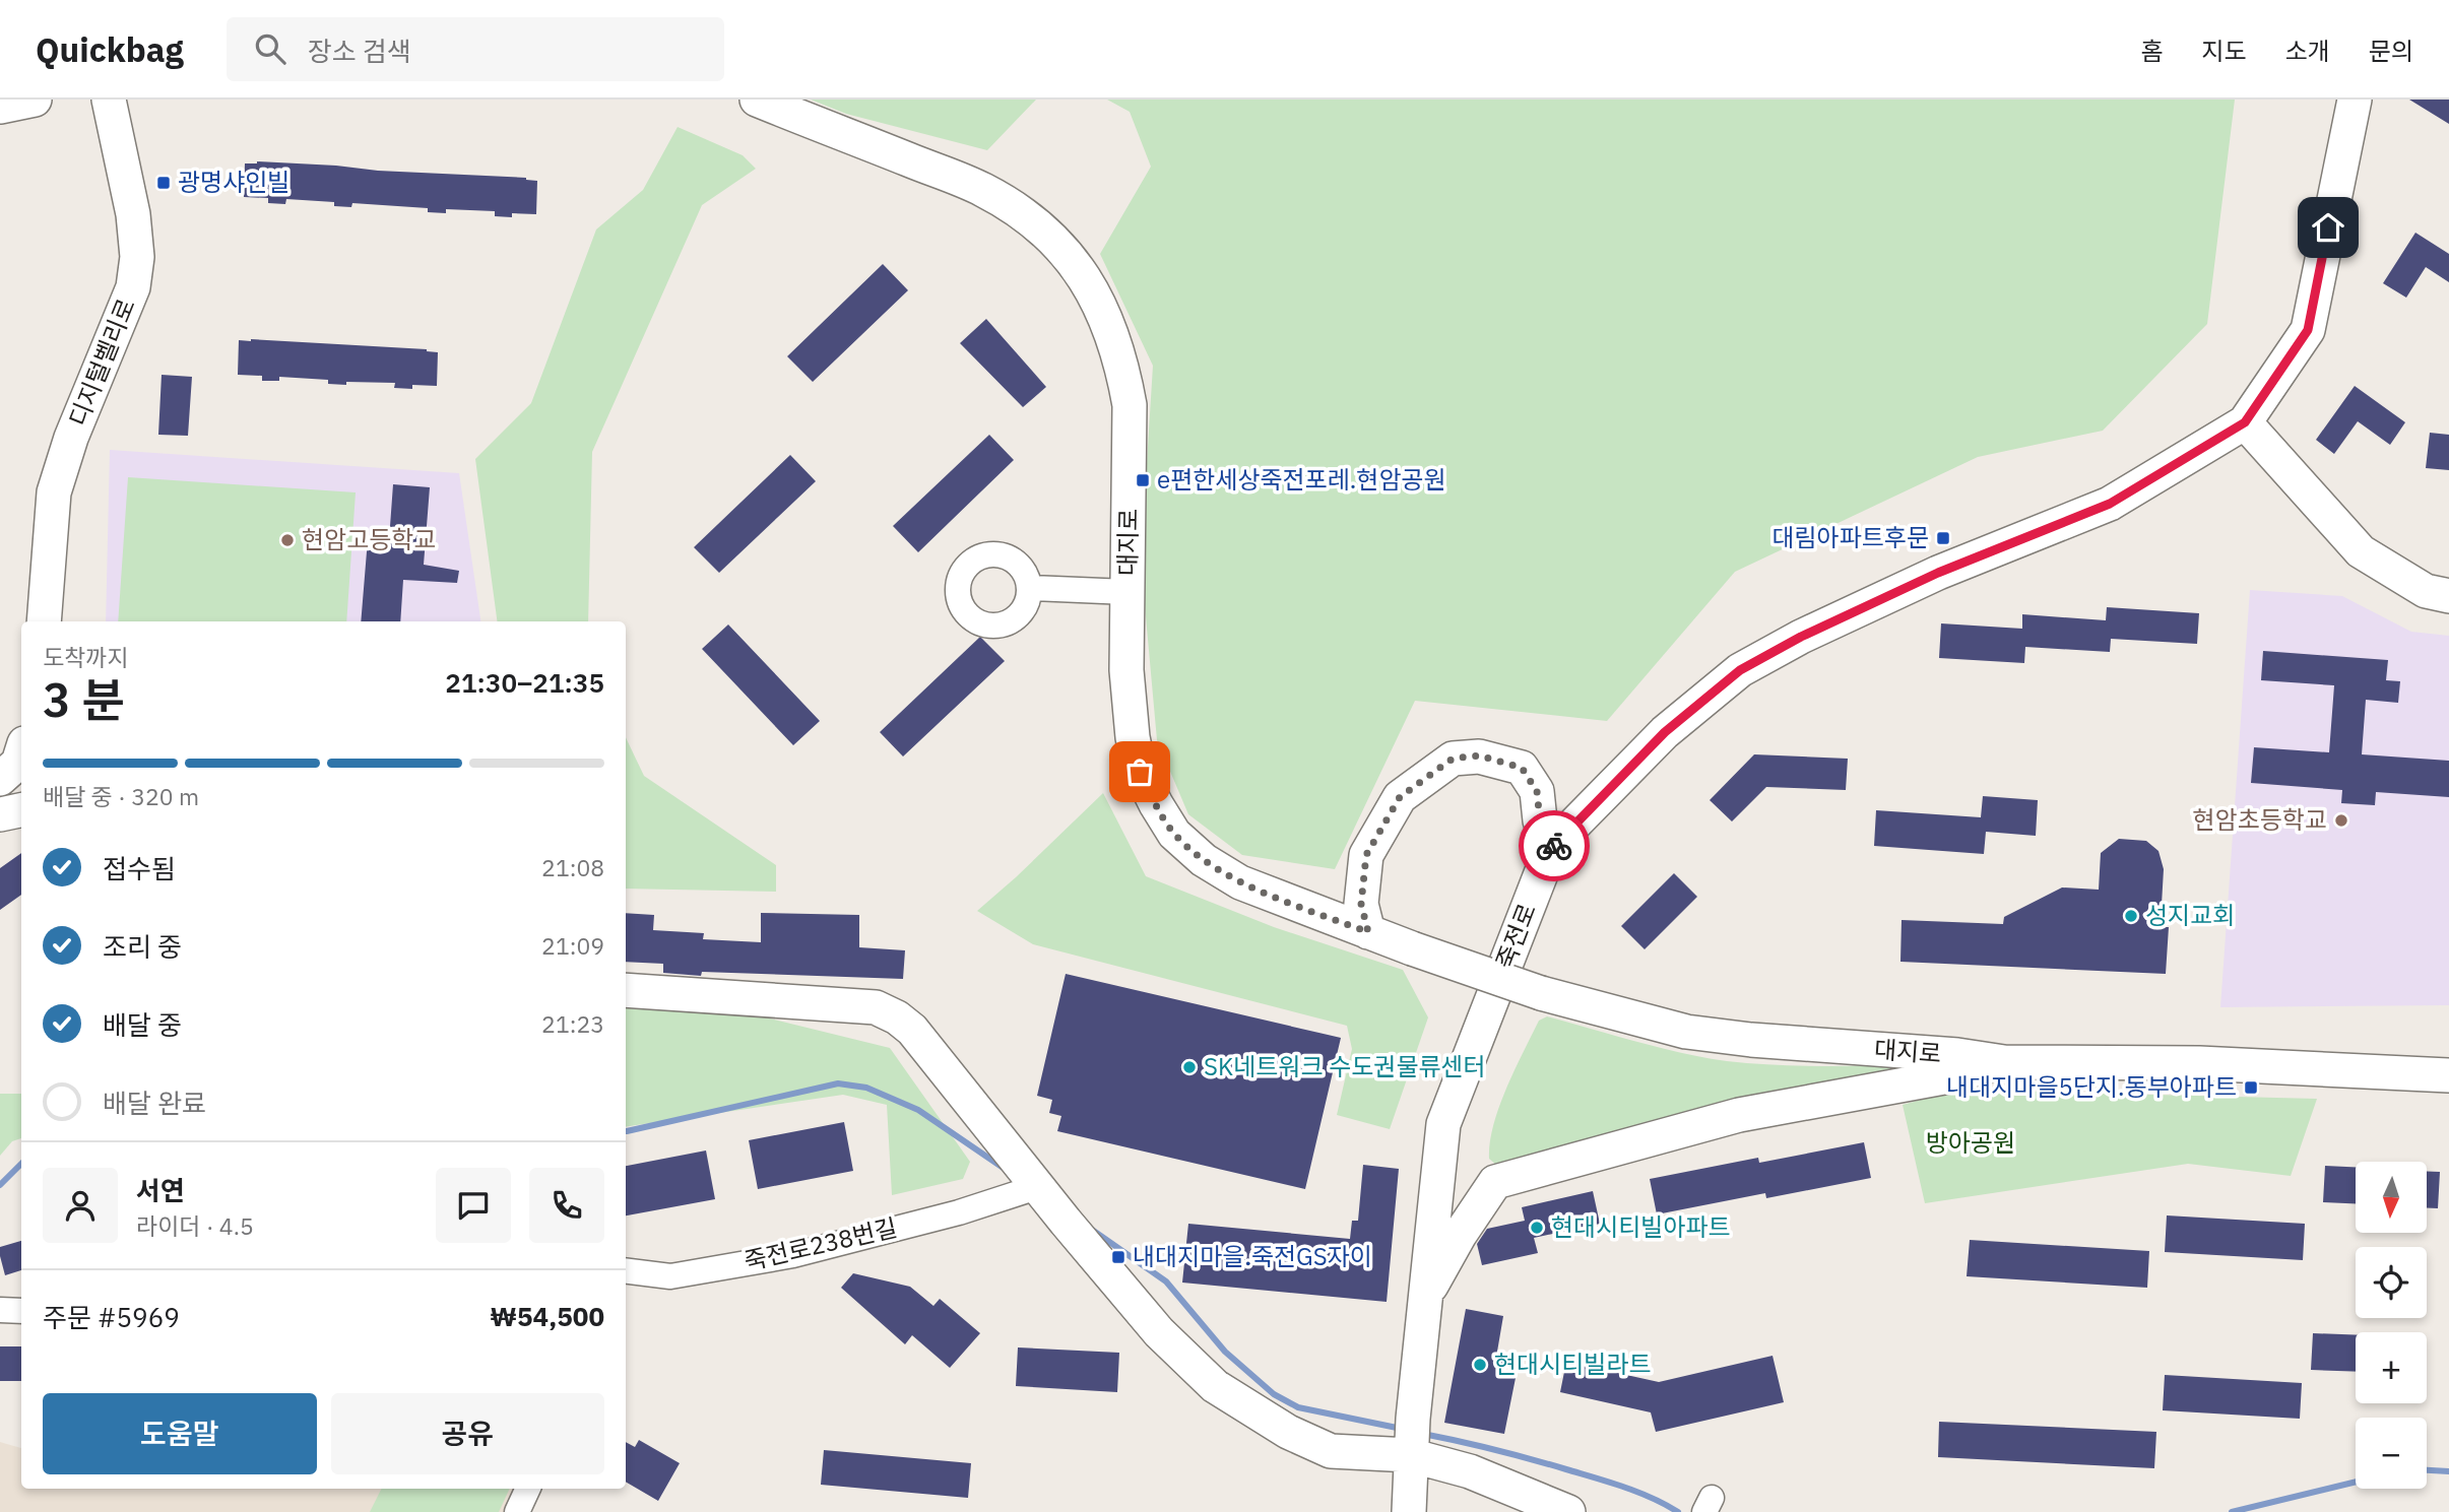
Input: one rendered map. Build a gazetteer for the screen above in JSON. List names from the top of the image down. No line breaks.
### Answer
{"streets":{"street":["디지털벨리로","대지로","죽전로","죽전로238번길"]},"parks":["방아공원"],"places":{"transit":["광명샤인빌","e편한세상죽전포레.현암공원","대림아파트후문","내대지마을5단지.동부아파트","내대지마을.죽전GS자이"],"other":["현암고등학교","현암초등학교","성지교회","SK네트워크 수도권물류센터","현대시티빌아파트","현대시티빌라트"]},"north":"bottom","page":{"header":"Quickbag","search":"장소 검색","nav":["홈","지도","소개","문의"],"heading":["3 분","도착까지","21:30–21:35"],"panel":["서연","라이더 · 4.5","주문 #5969","₩54,500"],"bar":"배달 중 · 320 m","list":[["접수됨","21:08"],["조리 중","21:09"],["배달 중","21:23"],"배달 완료"],"map_buttons":["+","−"],"buttons":["도움말","공유"]}}
